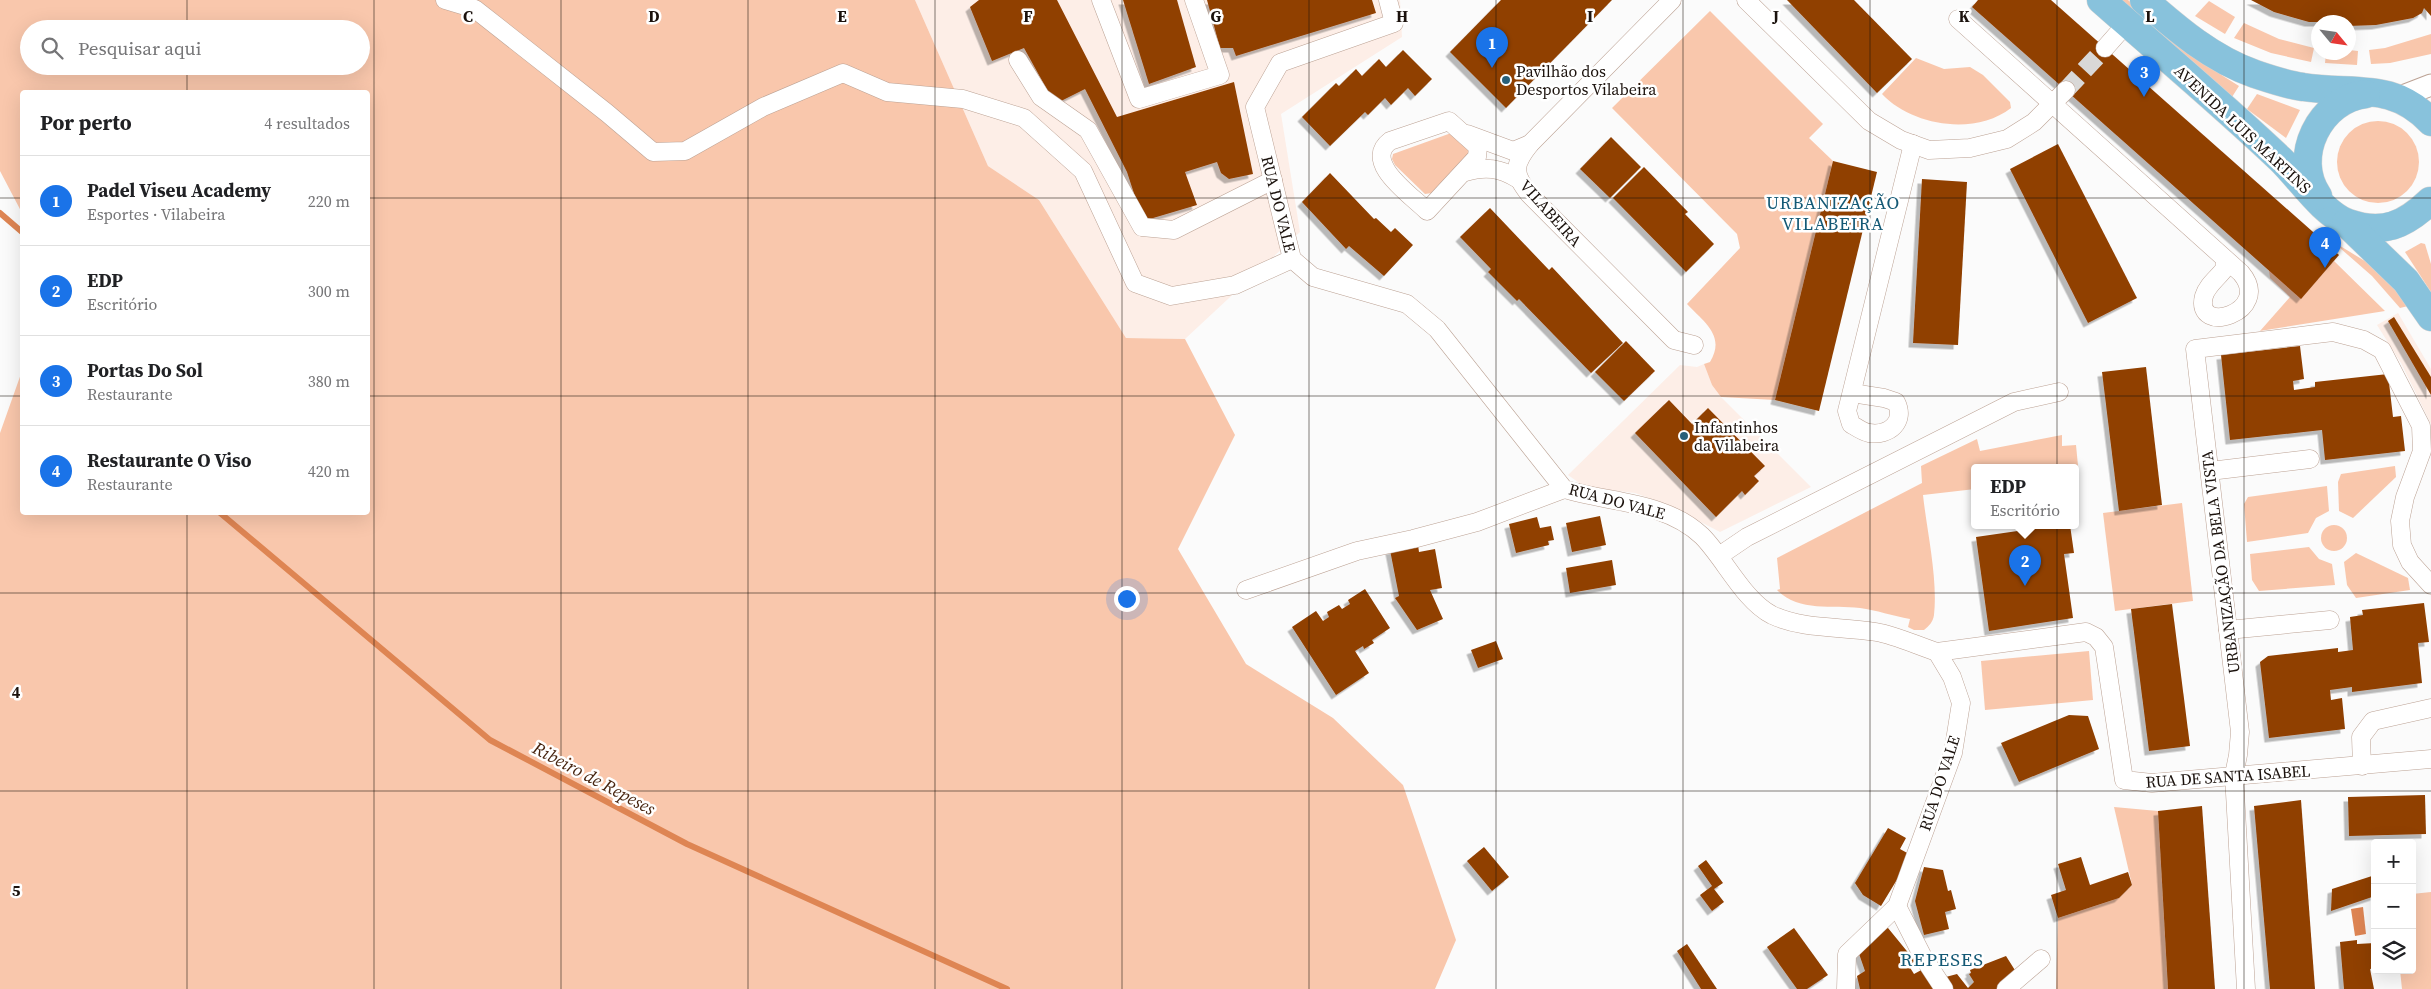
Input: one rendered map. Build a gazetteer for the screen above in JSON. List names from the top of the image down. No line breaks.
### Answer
{"streets":{"main road":["AVENIDA LUIS MARTINS"],"street":["RUA DO VALE","VILABEIRA","URBANIZAÇÃO DA BELA VISTA","RUA DE SANTA ISABEL"]},"crossings":[["RUA DO VALE","RUA DE SANTA ISABEL"],["URBANIZAÇÃO DA BELA VISTA","RUA DE SANTA ISABEL"]],"districts":["URBANIZAÇÃO VILABEIRA","REPESES"],"water":["Ribeiro de Repeses"],"places":["Pavilhão dos Desportos Vilabeira","Infantinhos da Vilabeira"],"north":"bottom right","page":{"search":"Pesquisar aqui","pins":["1","3","4","2"],"heading":["Por perto","4 resultados"],"list":[{"mark":"1","name":"Padel Viseu Academy","note":"Esportes · Vilabeira","value":"220 m"},{"mark":"2","name":"EDP","note":"Escritório","value":"300 m"},{"mark":"3","name":"Portas Do Sol","note":"Restaurante","value":"380 m"},{"mark":"4","name":"Restaurante O Viso","note":"Restaurante","value":"420 m"}],"popup":["EDP","Escritório"],"map_buttons":["+","−"]},"grid":{"columns":["C","D","E","F","G","H","I","J","K","L"],"rows":["4","5"]}}
